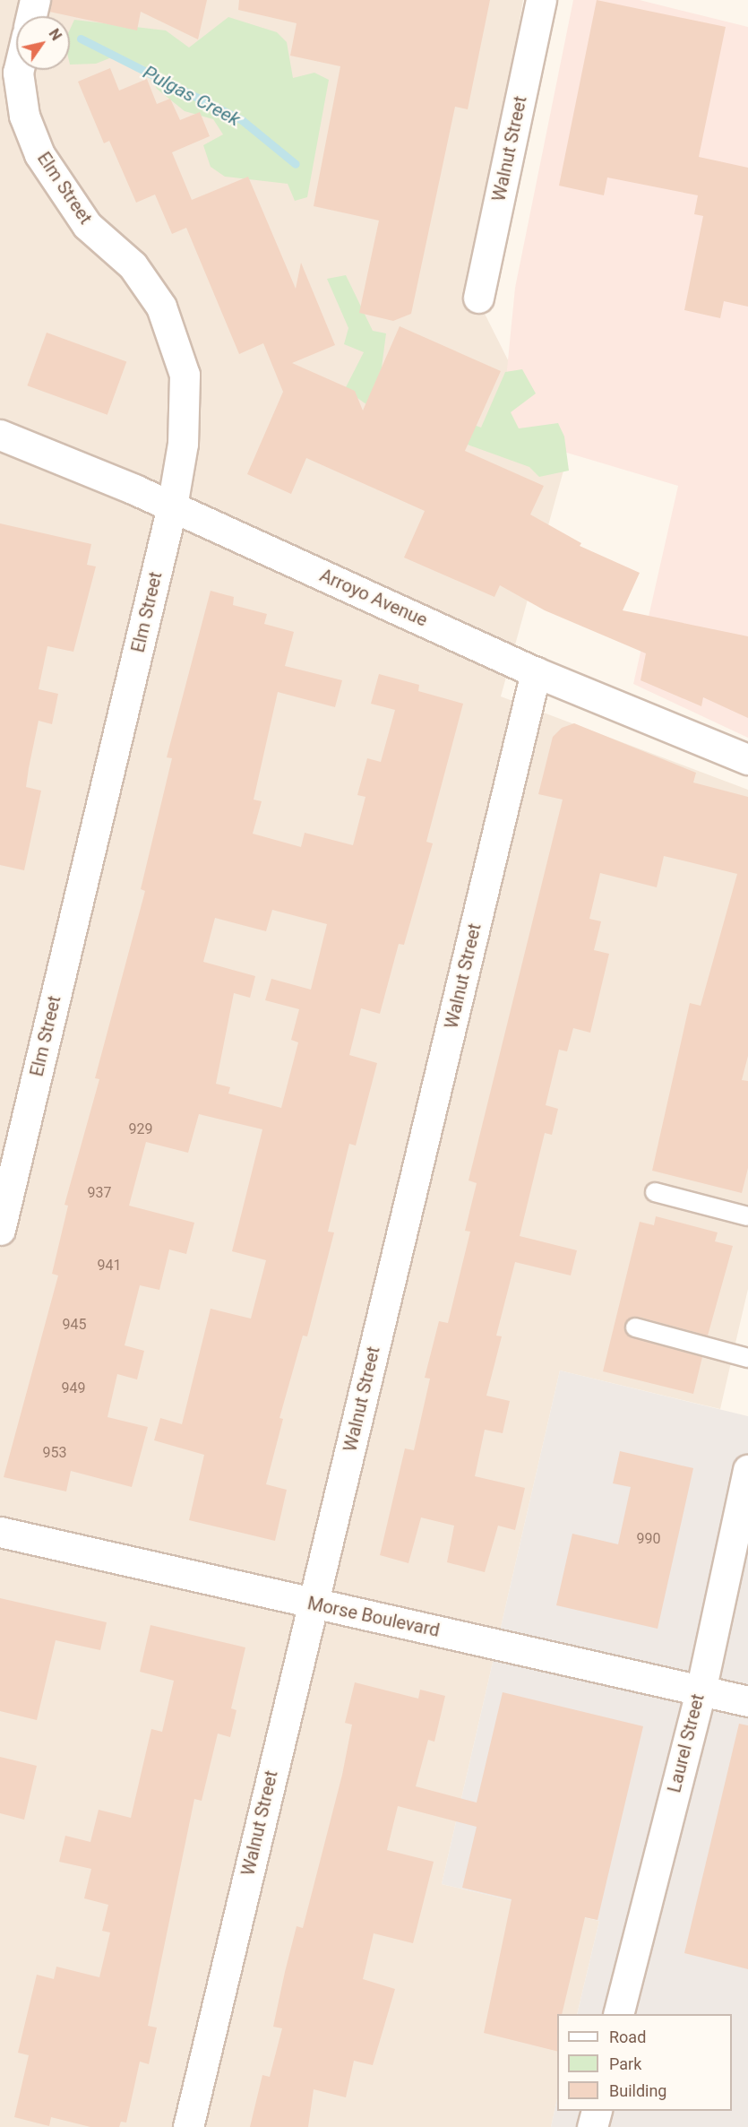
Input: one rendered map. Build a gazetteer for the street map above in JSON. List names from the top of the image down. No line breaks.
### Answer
{"streets":{"street":["Walnut Street","Elm Street","Arroyo Avenue","Morse Boulevard","Laurel Street"]},"crossings":[["Walnut Street","Arroyo Avenue"],["Walnut Street","Morse Boulevard"],["Elm Street","Arroyo Avenue"],["Morse Boulevard","Laurel Street"]],"water":["Pulgas Creek"],"house_numbers":["929","937","941","945","949","953","990"],"legend":["Road","Park","Building"],"north":"top right"}
